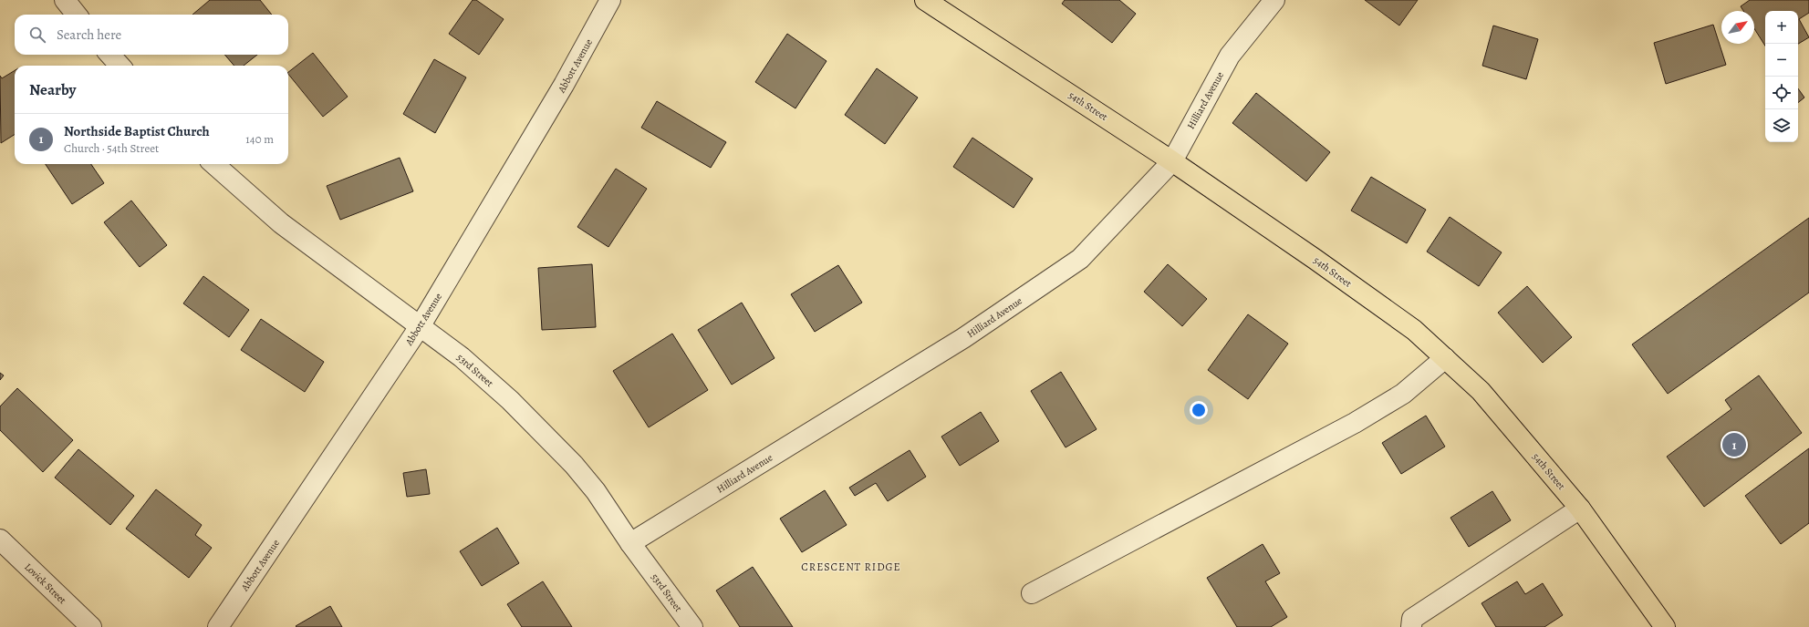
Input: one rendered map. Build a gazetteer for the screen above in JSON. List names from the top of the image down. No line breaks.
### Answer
{"streets":{"main road":["54th Street"],"street":["Abbott Avenue","Hilliard Avenue","53rd Street","Lovick Street"]},"crossings":[["Abbott Avenue","53rd Street"],["Hilliard Avenue","54th Street"],["Hilliard Avenue","53rd Street"]],"districts":["CRESCENT RIDGE"],"north":"top right","page":{"map_buttons":["+","−"],"search":"Search here","heading":"Nearby","list":[{"mark":"1","name":"Northside Baptist Church","note":"Church · 54th Street","value":"140 m"}],"pins":"1"}}
